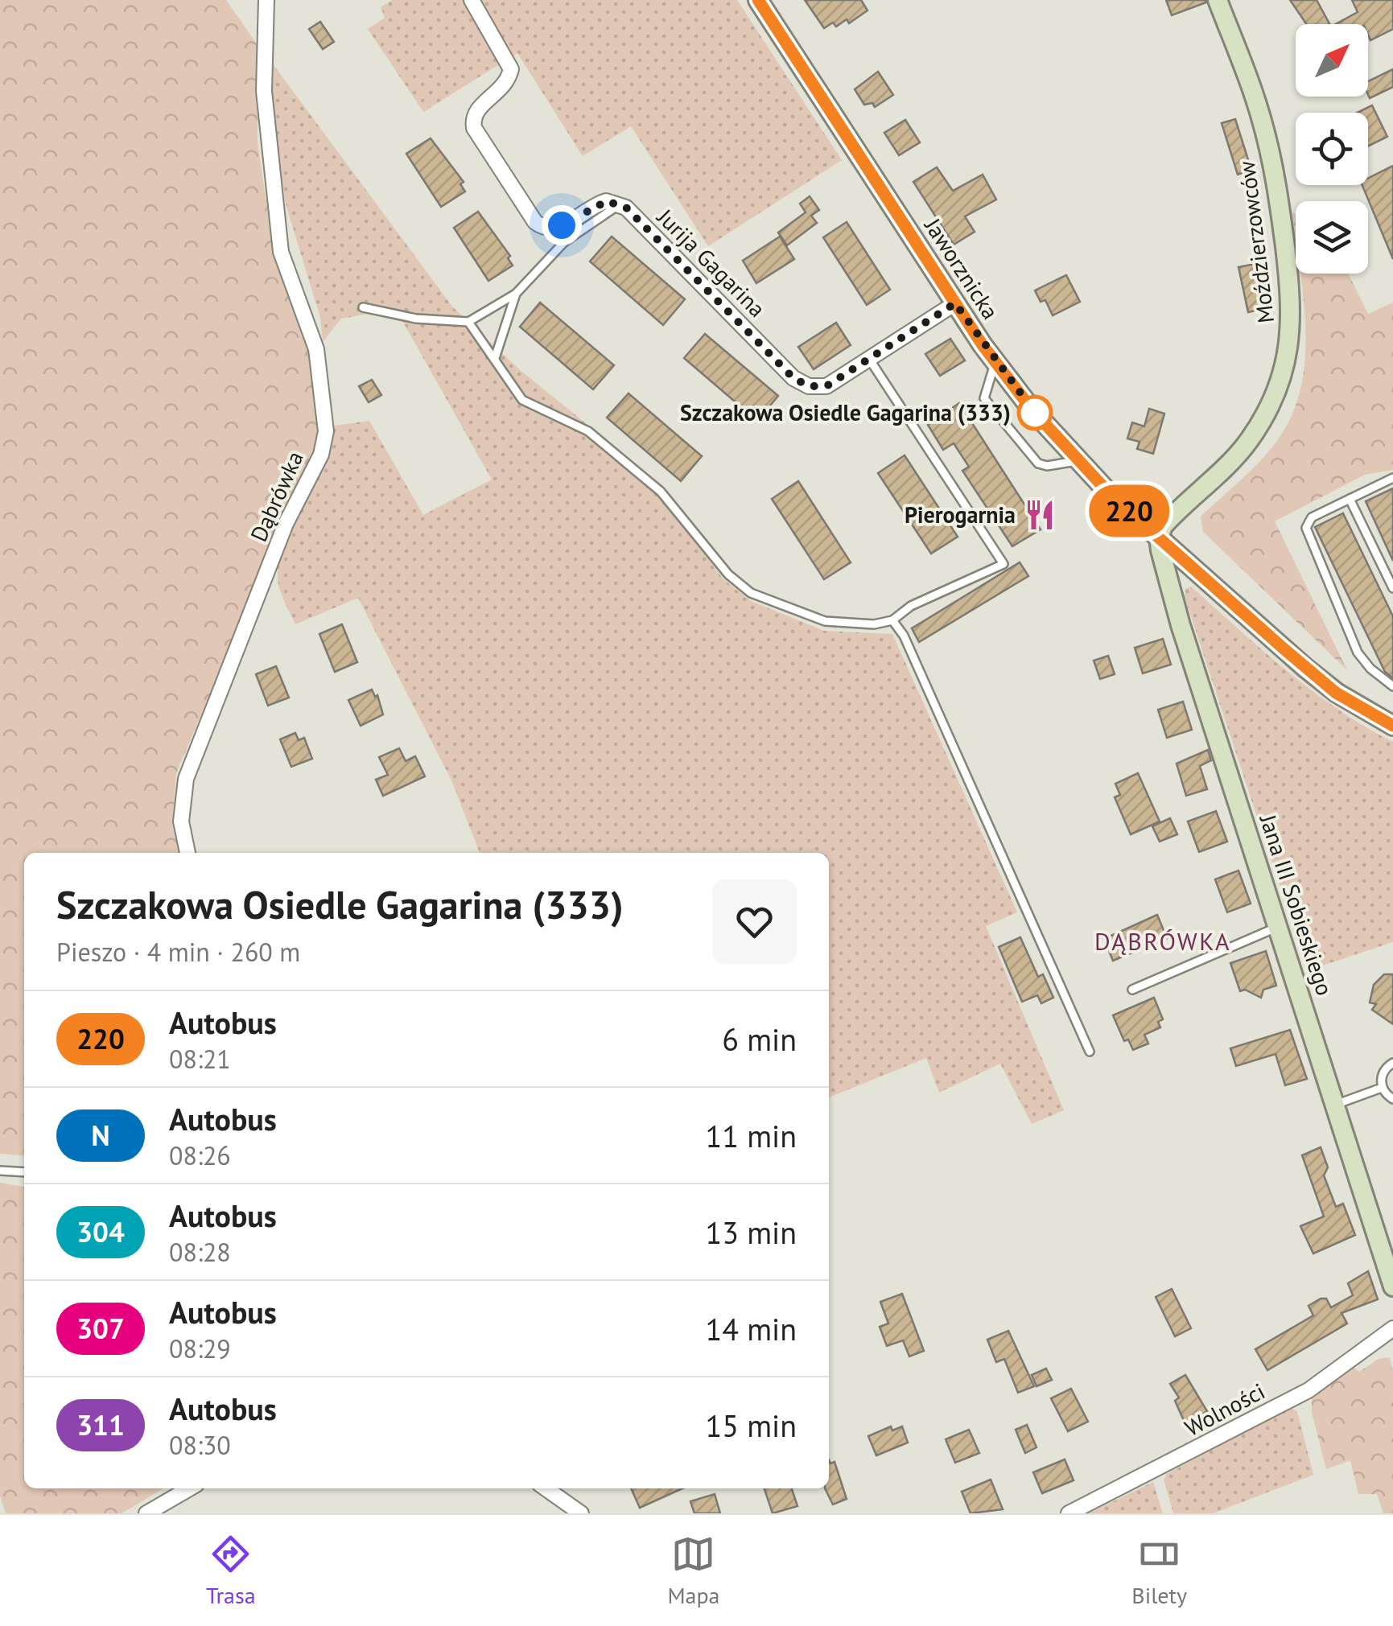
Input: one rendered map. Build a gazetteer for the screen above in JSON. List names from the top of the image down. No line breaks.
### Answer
{"streets":{"street":["Moździerzowców","Jurija Gagarina","Jaworznicka","Dąbrówka","Jana III Sobieskiego","Wolności"]},"crossings":[["Moździerzowców","Jaworznicka"],["Moździerzowców","Jana III Sobieskiego"],["Jurija Gagarina","Jaworznicka"],["Jaworznicka","Jana III Sobieskiego"]],"districts":["DĄBRÓWKA"],"places":{"other":["Szczakowa Osiedle Gagarina (333)"],"restaurant":["Pierogarnia"]},"lines":["bus line 220"],"north":"top right","page":{"on_map":"220","heading":["Szczakowa Osiedle Gagarina (333)","Pieszo · 4 min · 260 m"],"list":[{"mark":"220","name":"Autobus","note":"08:21","value":"6 min"},{"mark":"N","name":"Autobus","note":"08:26","value":"11 min"},{"mark":"304","name":"Autobus","note":"08:28","value":"13 min"},{"mark":"307","name":"Autobus","note":"08:29","value":"14 min"},{"mark":"311","name":"Autobus","note":"08:30","value":"15 min"}],"tabs":["Trasa","Mapa","Bilety"]}}
